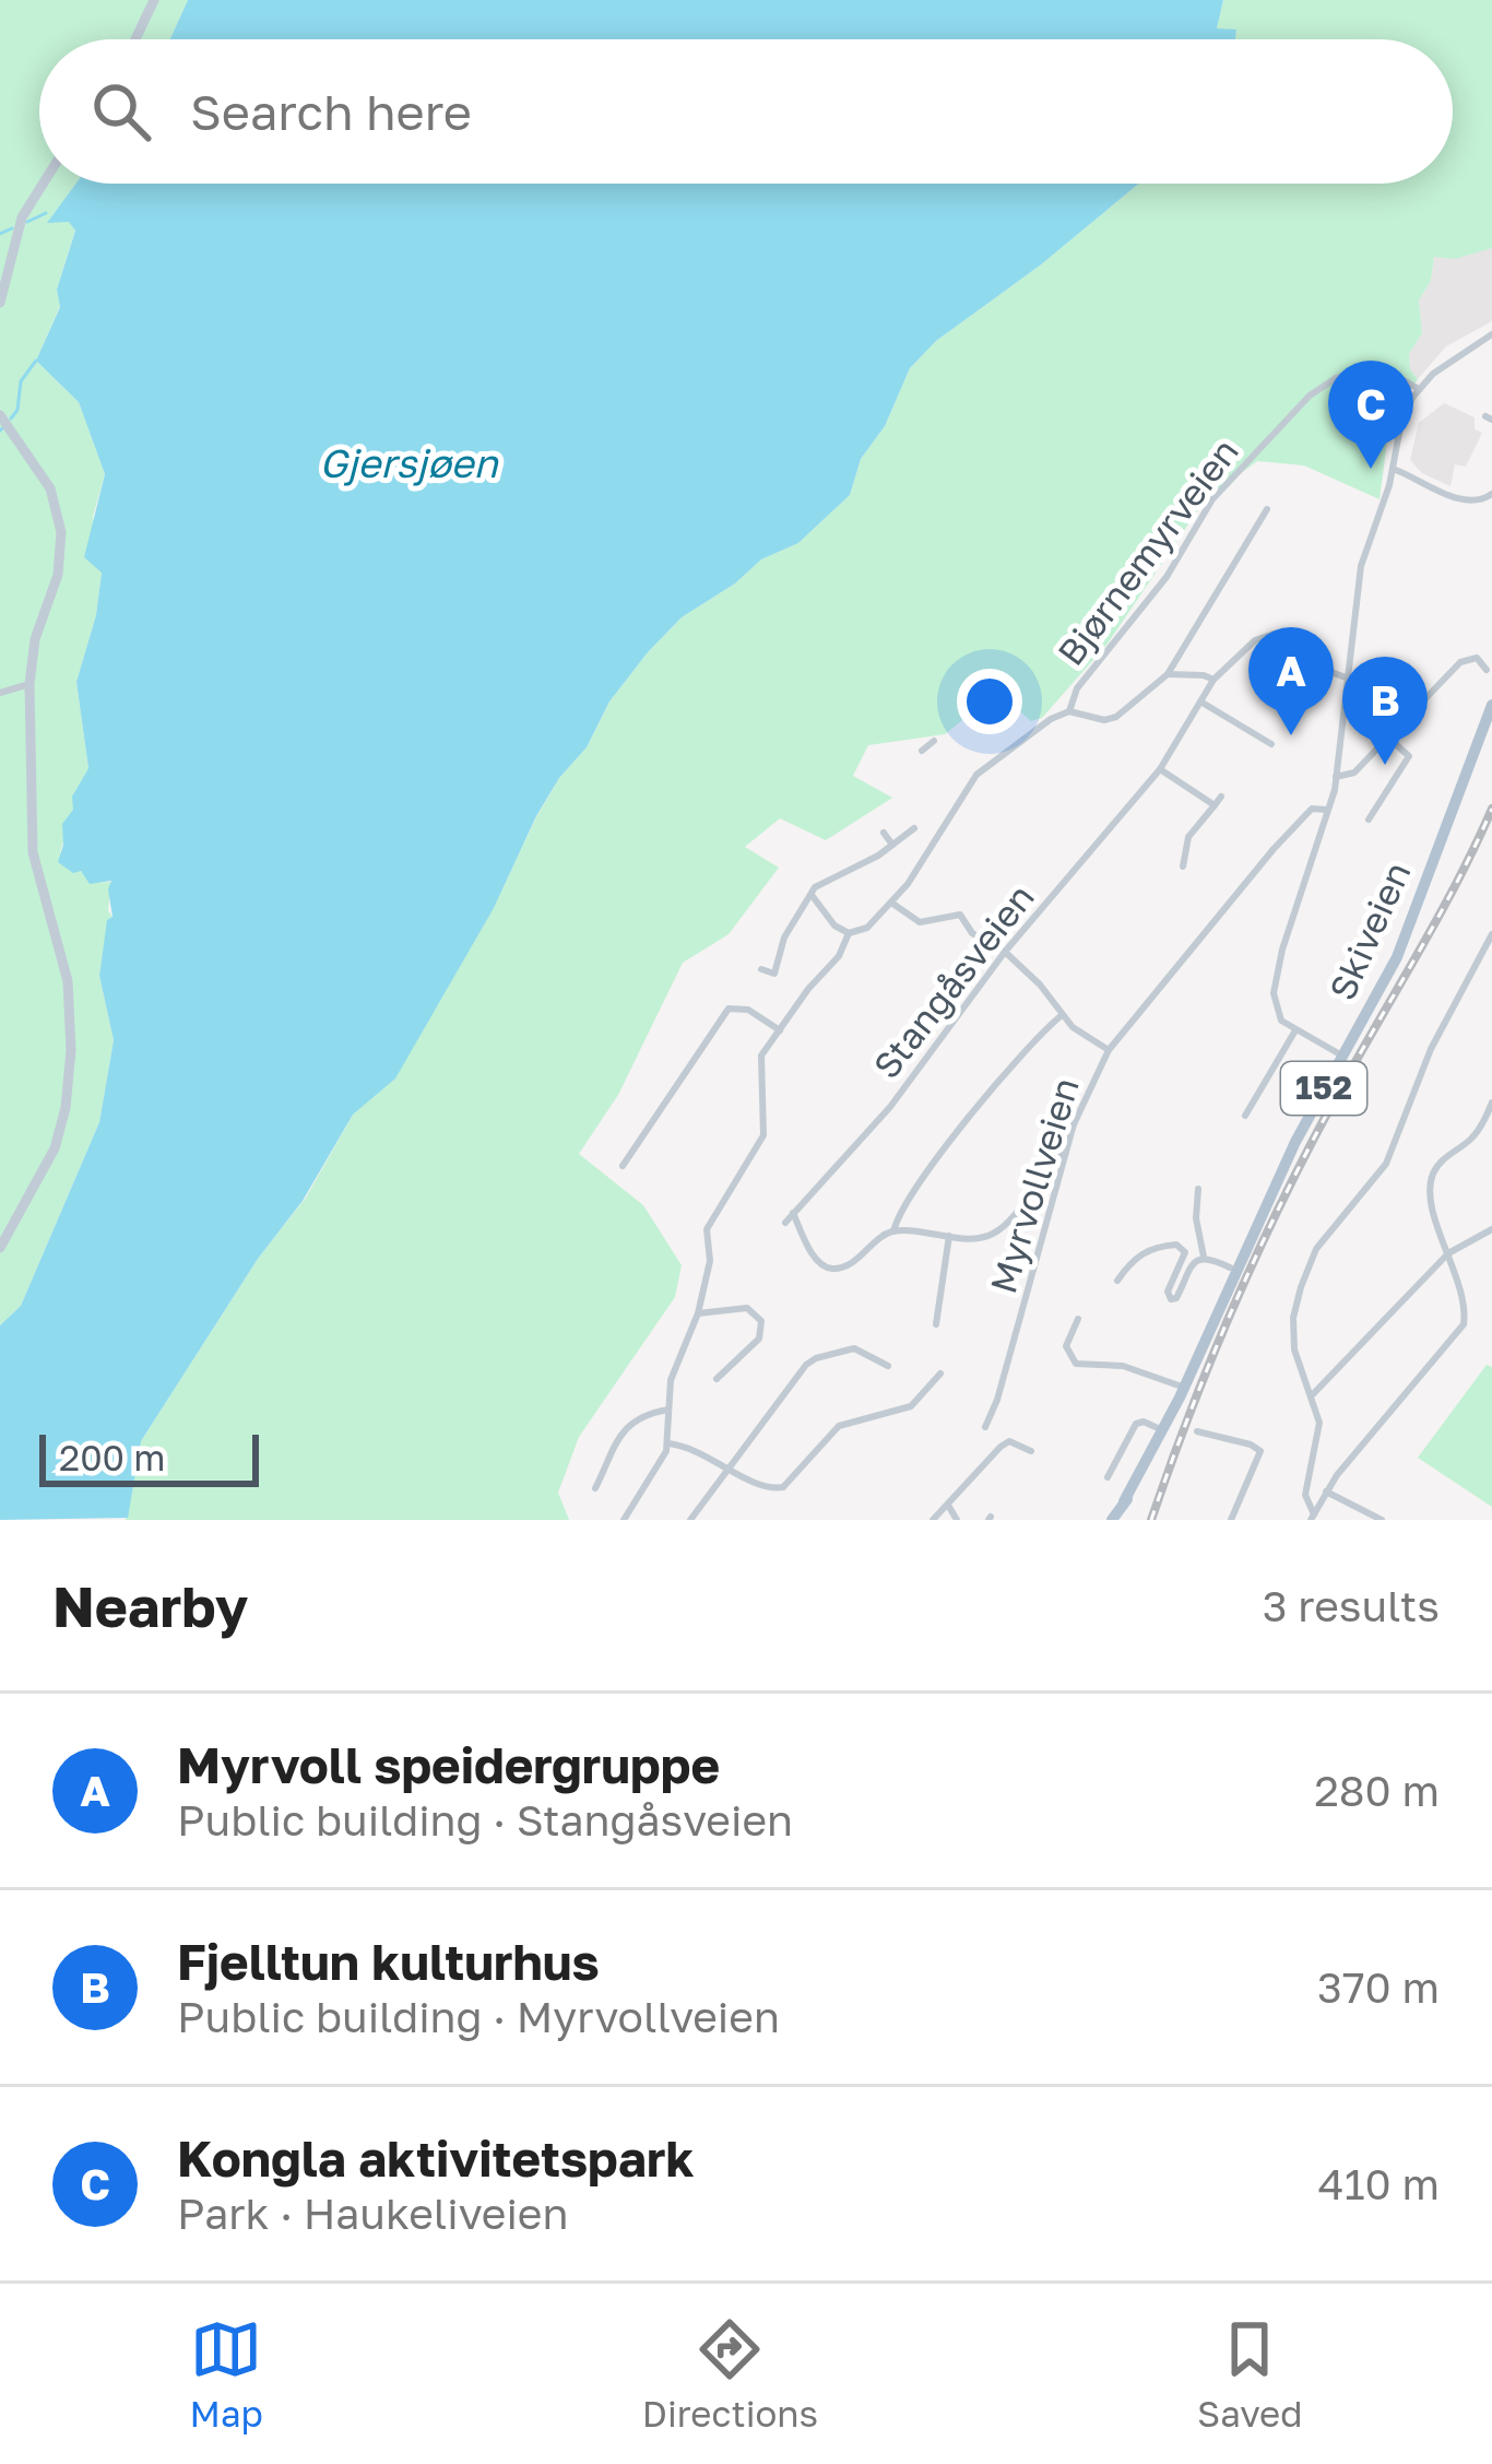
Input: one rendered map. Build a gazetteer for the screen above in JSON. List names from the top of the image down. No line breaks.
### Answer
{"streets":{"main road":["Skiveien","152"],"street":["Bjørnemyrveien","Stangåsveien","Myrvollveien"]},"water":["Gjersjøen"],"scale_bar":"200 m","page":{"search":"Search here","pins":["C","A","B"],"scale":"200 m","heading":["Nearby","3 results"],"list":[{"mark":"A","name":"Myrvoll speidergruppe","note":"Public building · Stangåsveien","value":"280 m"},{"mark":"B","name":"Fjelltun kulturhus","note":"Public building · Myrvollveien","value":"370 m"},{"mark":"C","name":"Kongla aktivitetspark","note":"Park · Haukeliveien","value":"410 m"}],"nav":["Map","Directions","Saved"]}}
